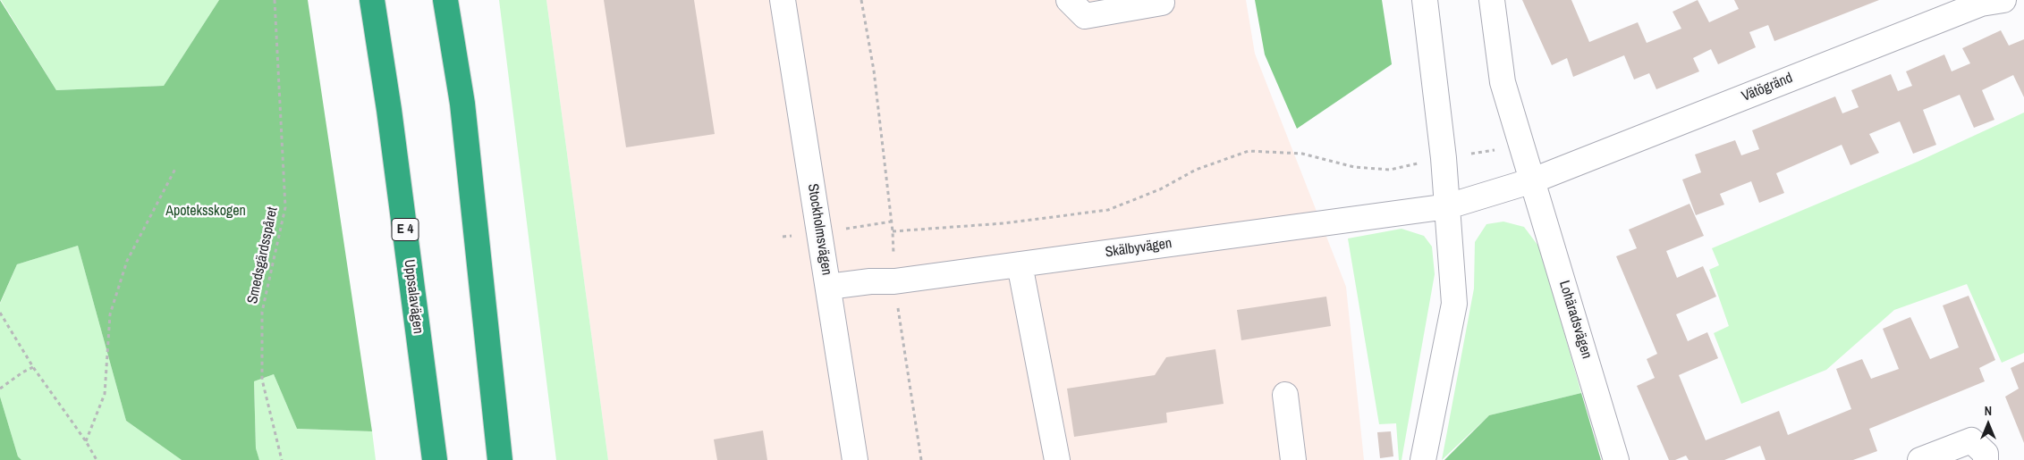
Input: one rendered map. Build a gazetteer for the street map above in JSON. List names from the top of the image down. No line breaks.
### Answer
{"streets":{"highway":["E 4","Uppsalavägen"],"street":["Vätögränd","Stockholmsvägen","Skälbyvägen","Lohäradsvägen"],"path":["Smedsgärdsspåret"]},"crossings":[["Vätögränd","Lohäradsvägen"],["Stockholmsvägen","Skälbyvägen"]],"parks":["Apoteksskogen"],"north":"top"}
